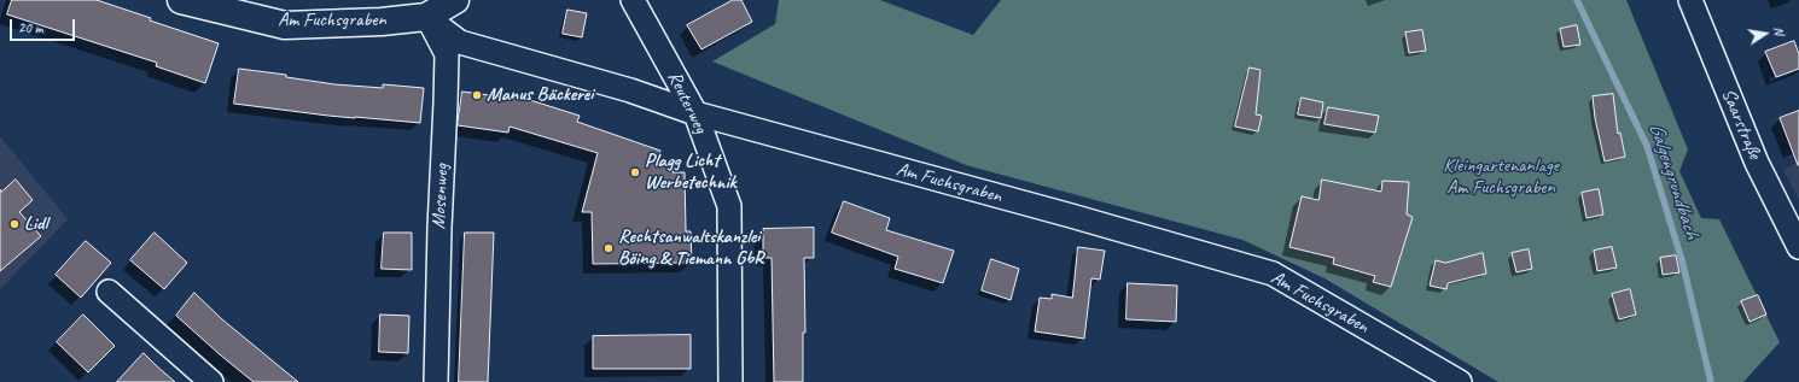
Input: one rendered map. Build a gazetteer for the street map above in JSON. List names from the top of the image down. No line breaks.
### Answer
{"streets":{"main road":["Am Fuchsgraben"],"street":["Reuterweg","Saarstraße","Mosenweg"]},"crossings":[["Am Fuchsgraben","Reuterweg"],["Am Fuchsgraben","Mosenweg"]],"water":["Galgengrundbach"],"parks":["Kleingartenanlage Am Fuchsgraben"],"places":["Manus Bäckerei","Plagg Licht Werbetechnik","Lidl","Rechtsanwaltskanzlei Böing & Tiemann GbR"],"scale_bar":"20 m","north":"right"}
